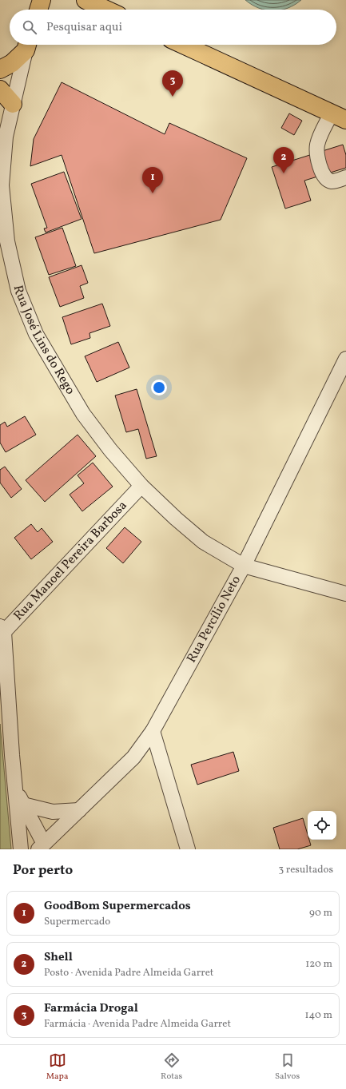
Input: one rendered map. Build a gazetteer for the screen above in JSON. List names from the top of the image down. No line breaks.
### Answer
{"streets":{"street":["Rua José Lins do Rego","Rua Manoel Pereira Barbosa","Rua Percílio Neto"]},"crossings":[["Rua José Lins do Rego","Rua Manoel Pereira Barbosa"],["Rua José Lins do Rego","Rua Percílio Neto"]],"page":{"search":"Pesquisar aqui","pins":["3","2","1"],"heading":["Por perto","3 resultados"],"list":[{"mark":"1","name":"GoodBom Supermercados","note":"Supermercado","value":"90 m"},{"mark":"2","name":"Shell","note":"Posto · Avenida Padre Almeida Garret","value":"120 m"},{"mark":"3","name":"Farmácia Drogal","note":"Farmácia · Avenida Padre Almeida Garret","value":"140 m"}],"nav":["Mapa","Rotas","Salvos"]}}
